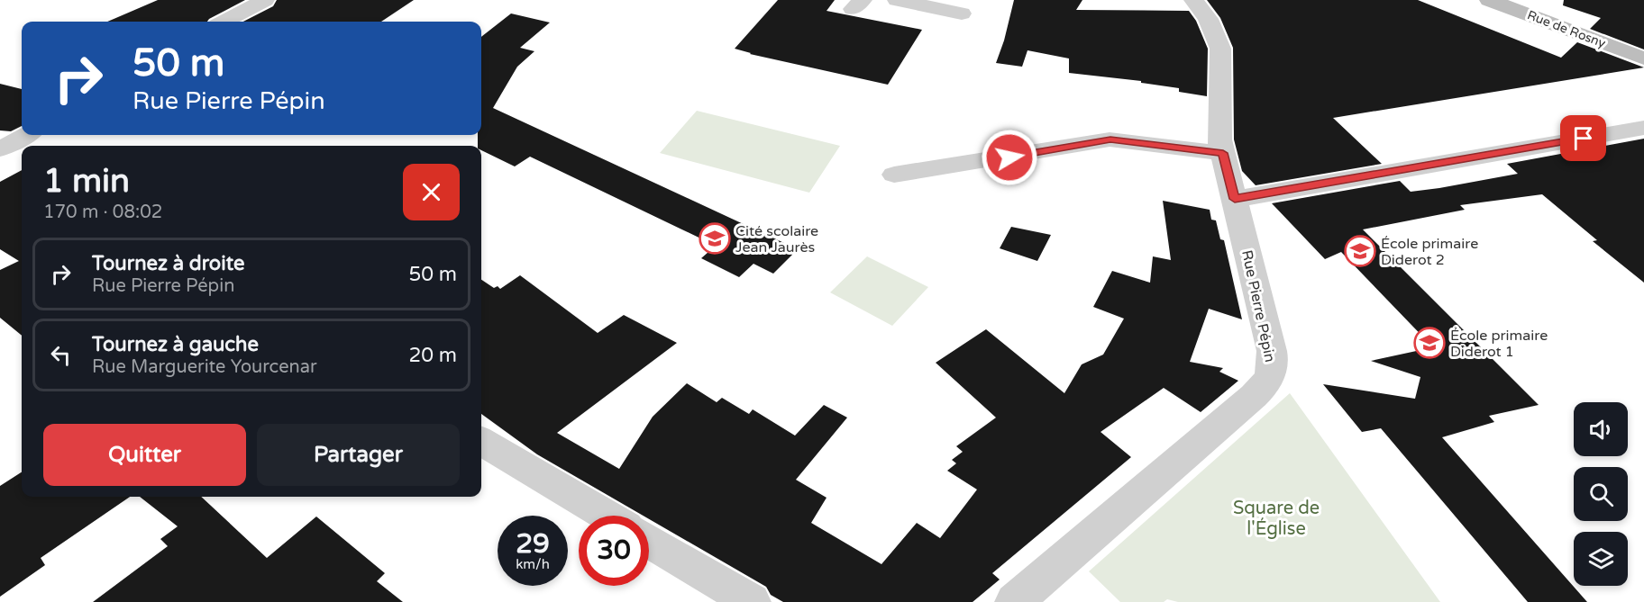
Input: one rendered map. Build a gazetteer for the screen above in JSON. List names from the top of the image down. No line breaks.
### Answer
{"streets":{"main road":["Rue de Rosny"],"street":["Rue Pierre Pépin"]},"parks":["Square de l'Église"],"places":{"school or university":["Cité scolaire Jean Jaurès","École primaire Diderot 2","École primaire Diderot 1"]},"page":{"turn":["50 m","Rue Pierre Pépin"],"heading":["1 min","170 m · 08:02"],"list":[{"name":"Tournez à droite","note":"Rue Pierre Pépin","value":"50 m"},{"name":"Tournez à gauche","note":"Rue Marguerite Yourcenar","value":"20 m"}],"buttons":["Quitter","Partager"],"speed":"29 km/h","limit":"30"}}
